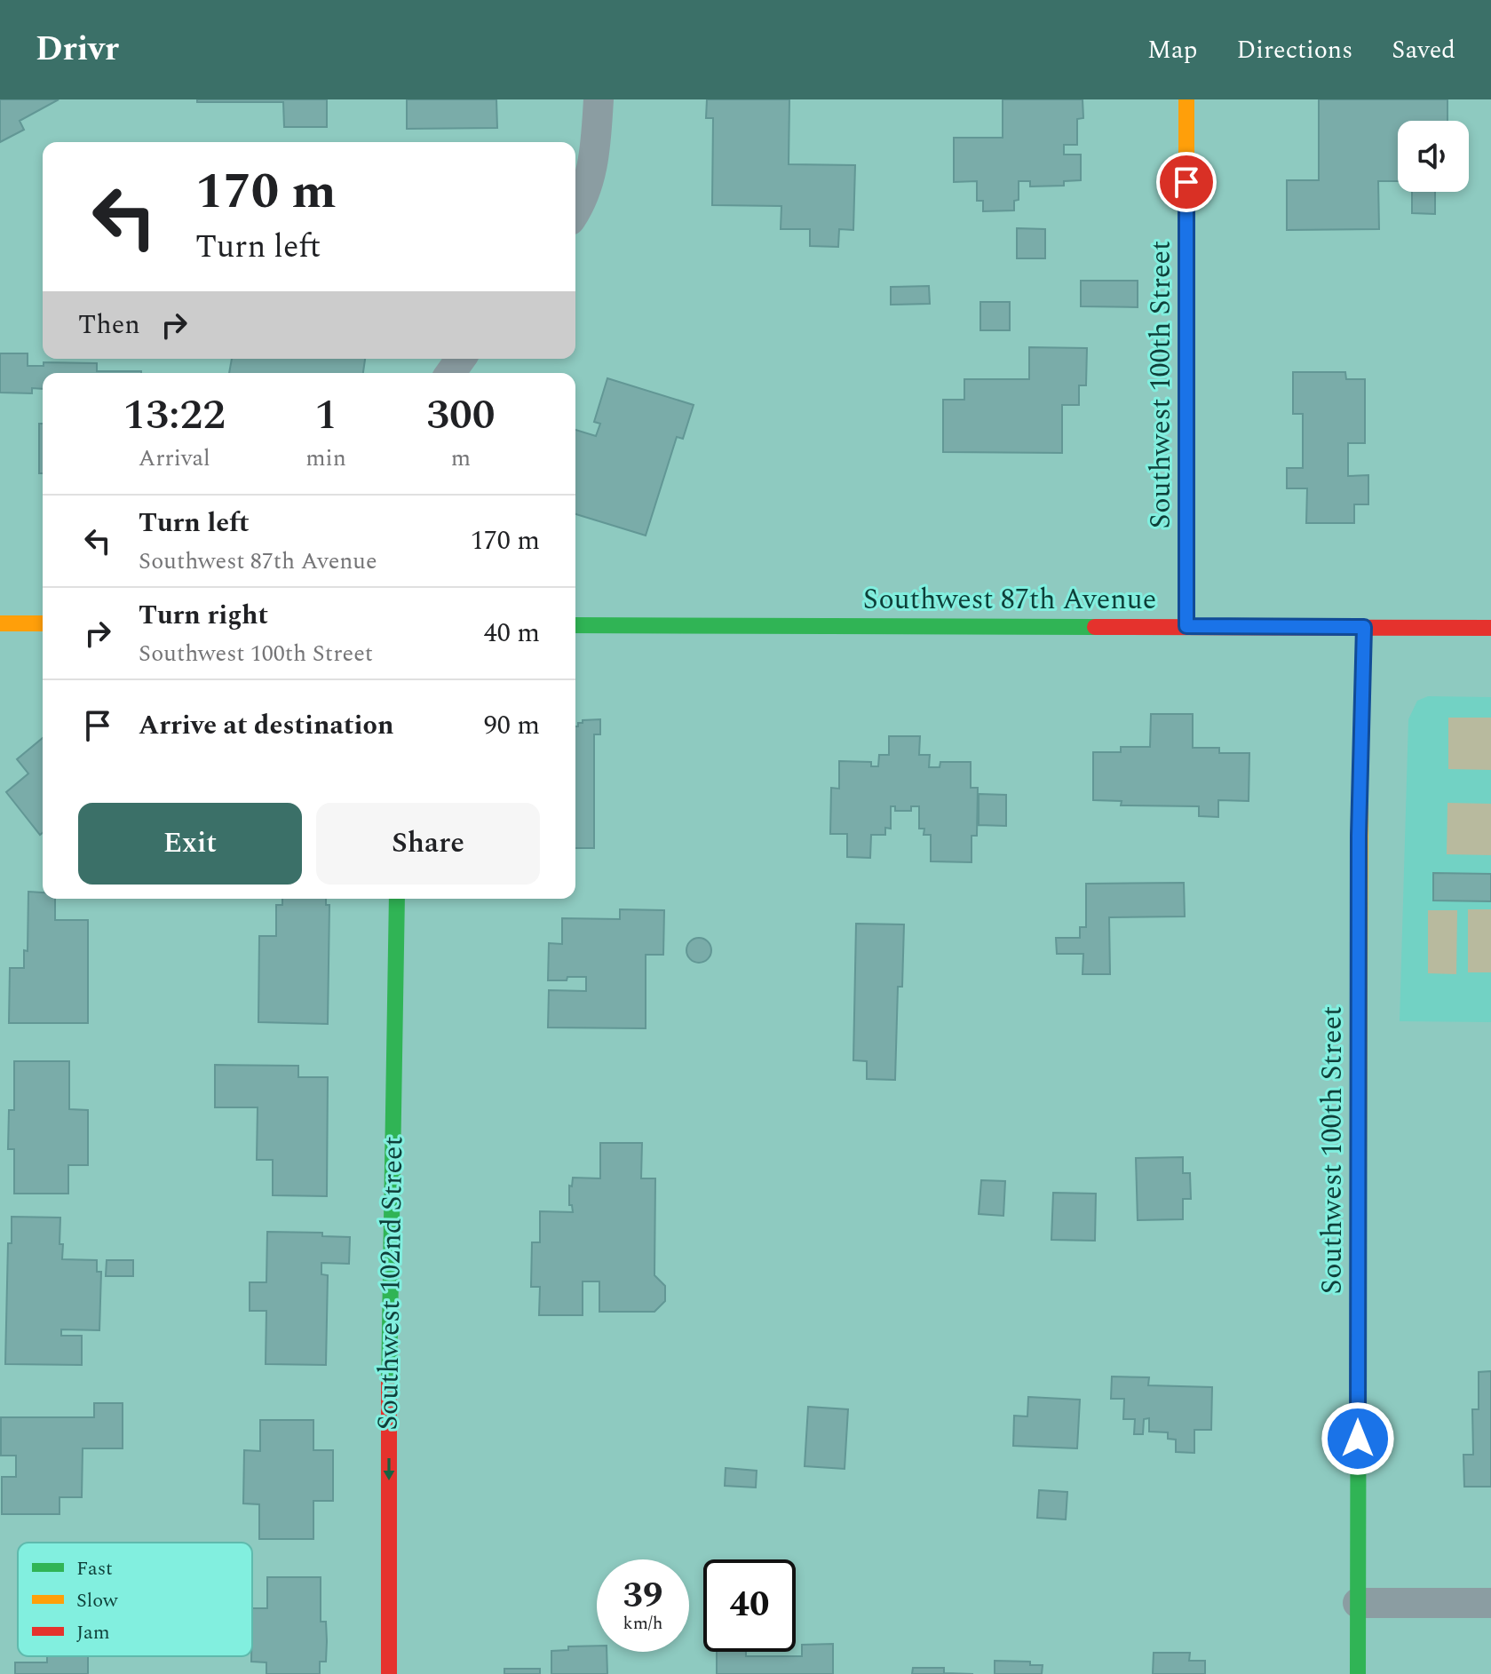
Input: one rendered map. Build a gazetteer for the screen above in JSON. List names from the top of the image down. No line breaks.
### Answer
{"streets":{"street":["Southwest 100th Street","Southwest 87th Avenue","Southwest 102nd Street"]},"crossings":[["Southwest 100th Street","Southwest 87th Avenue"]],"one_way":["Southwest 102nd Street"],"legend":["Fast","Slow","Jam"],"page":{"header":"Drivr","nav":["Map","Directions","Saved"],"turn":["170 m","Turn left"],"then":"Then","eta":["13:22","Arrival","1","min","300","m"],"list":[{"name":"Turn left","note":"Southwest 87th Avenue","value":"170 m"},{"name":"Turn right","note":"Southwest 100th Street","value":"40 m"},{"name":"Arrive at destination","value":"90 m"}],"buttons":["Exit","Share"],"speed":"39 km/h","limit":"40"}}
